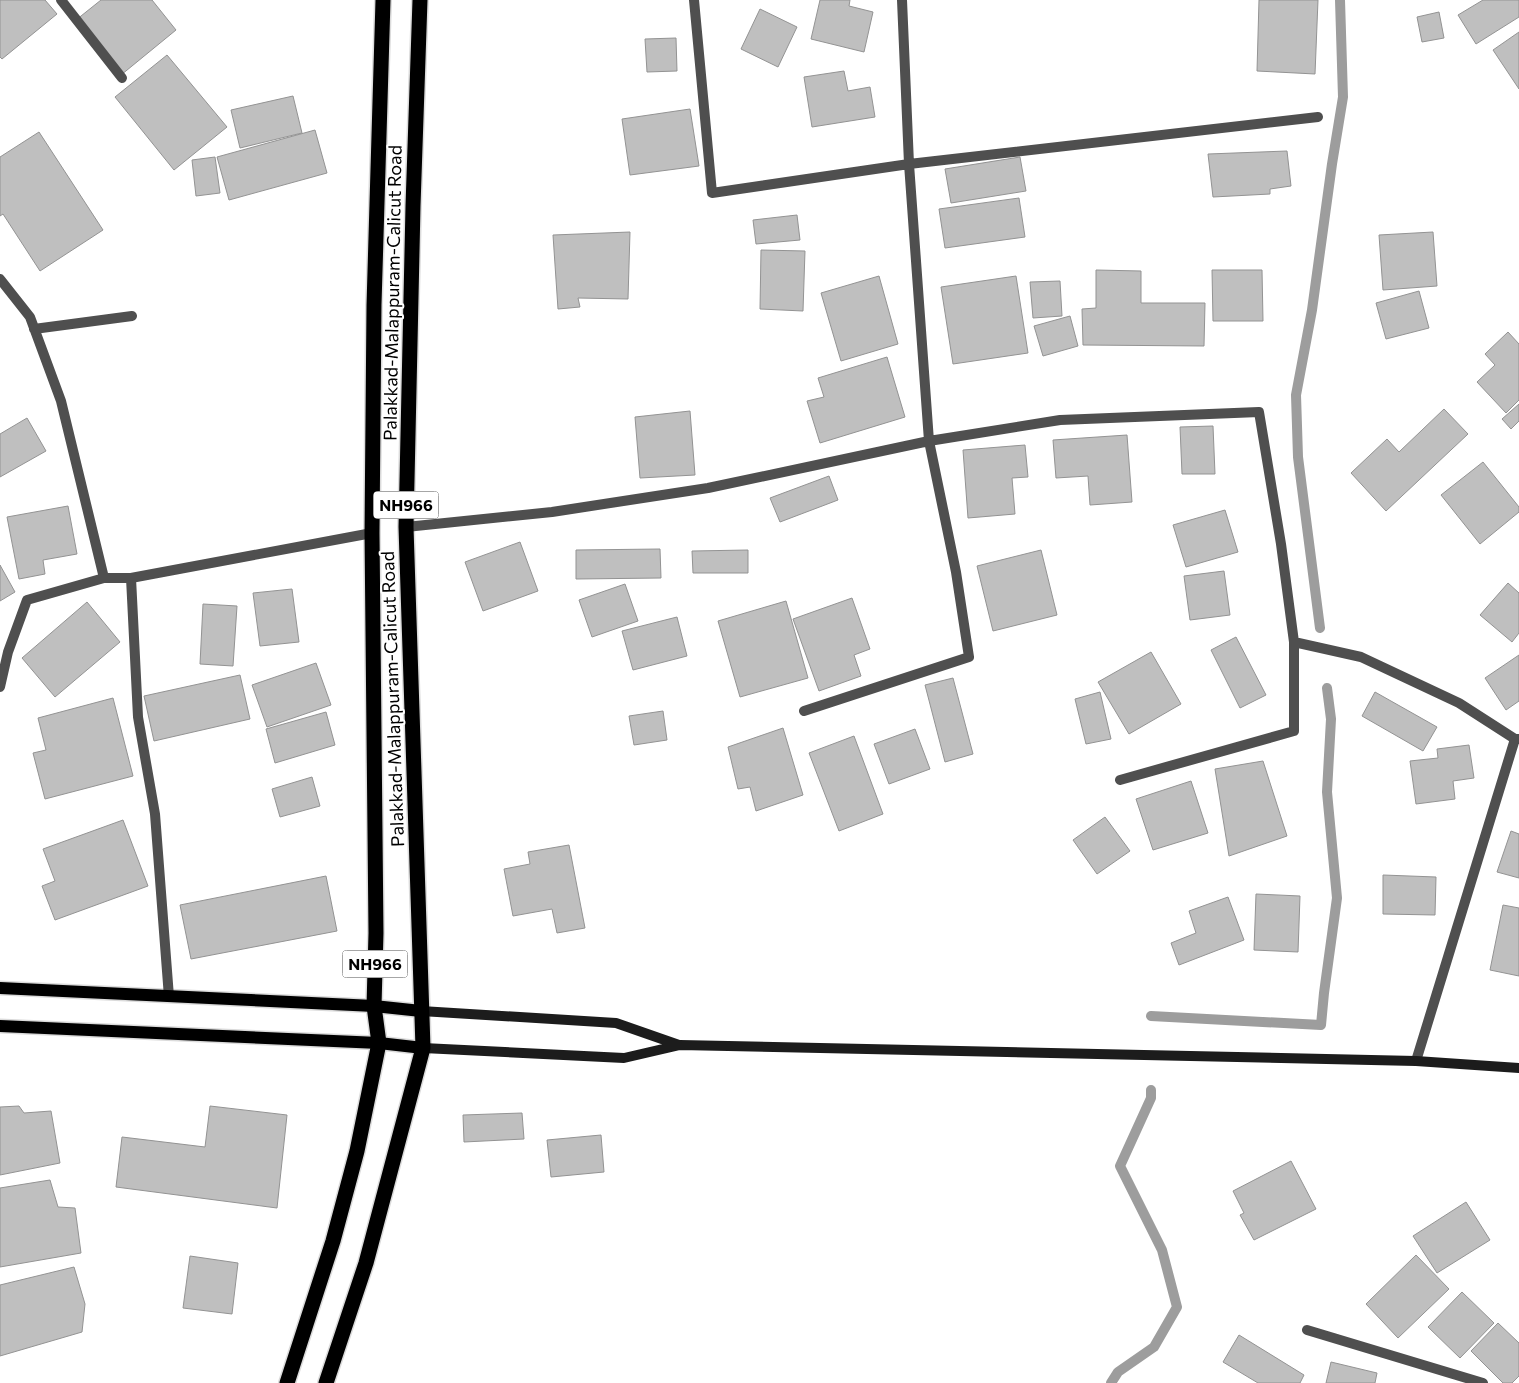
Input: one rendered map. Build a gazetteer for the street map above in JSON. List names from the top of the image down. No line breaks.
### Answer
{"streets":{"highway":["Palakkad-Malappuram-Calicut Road","NH966"]}}
